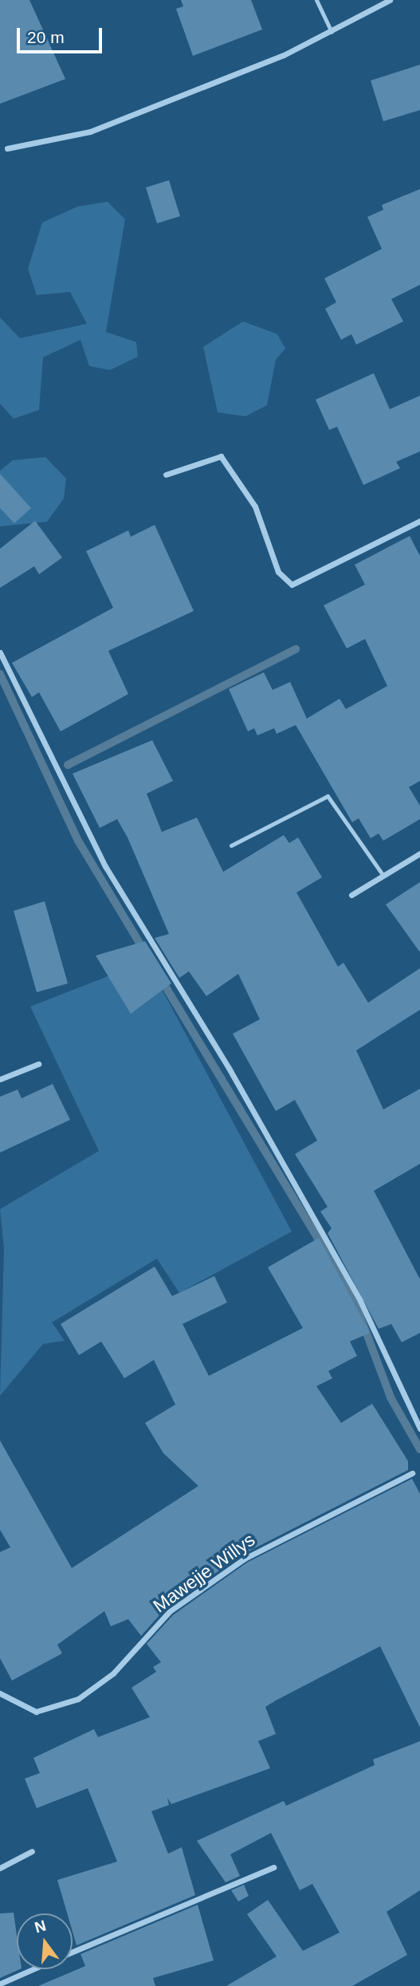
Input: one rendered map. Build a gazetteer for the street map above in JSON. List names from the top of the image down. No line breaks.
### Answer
{"streets":{"street":["Mawejje Willys"]},"scale_bar":"20 m","north":"top"}
